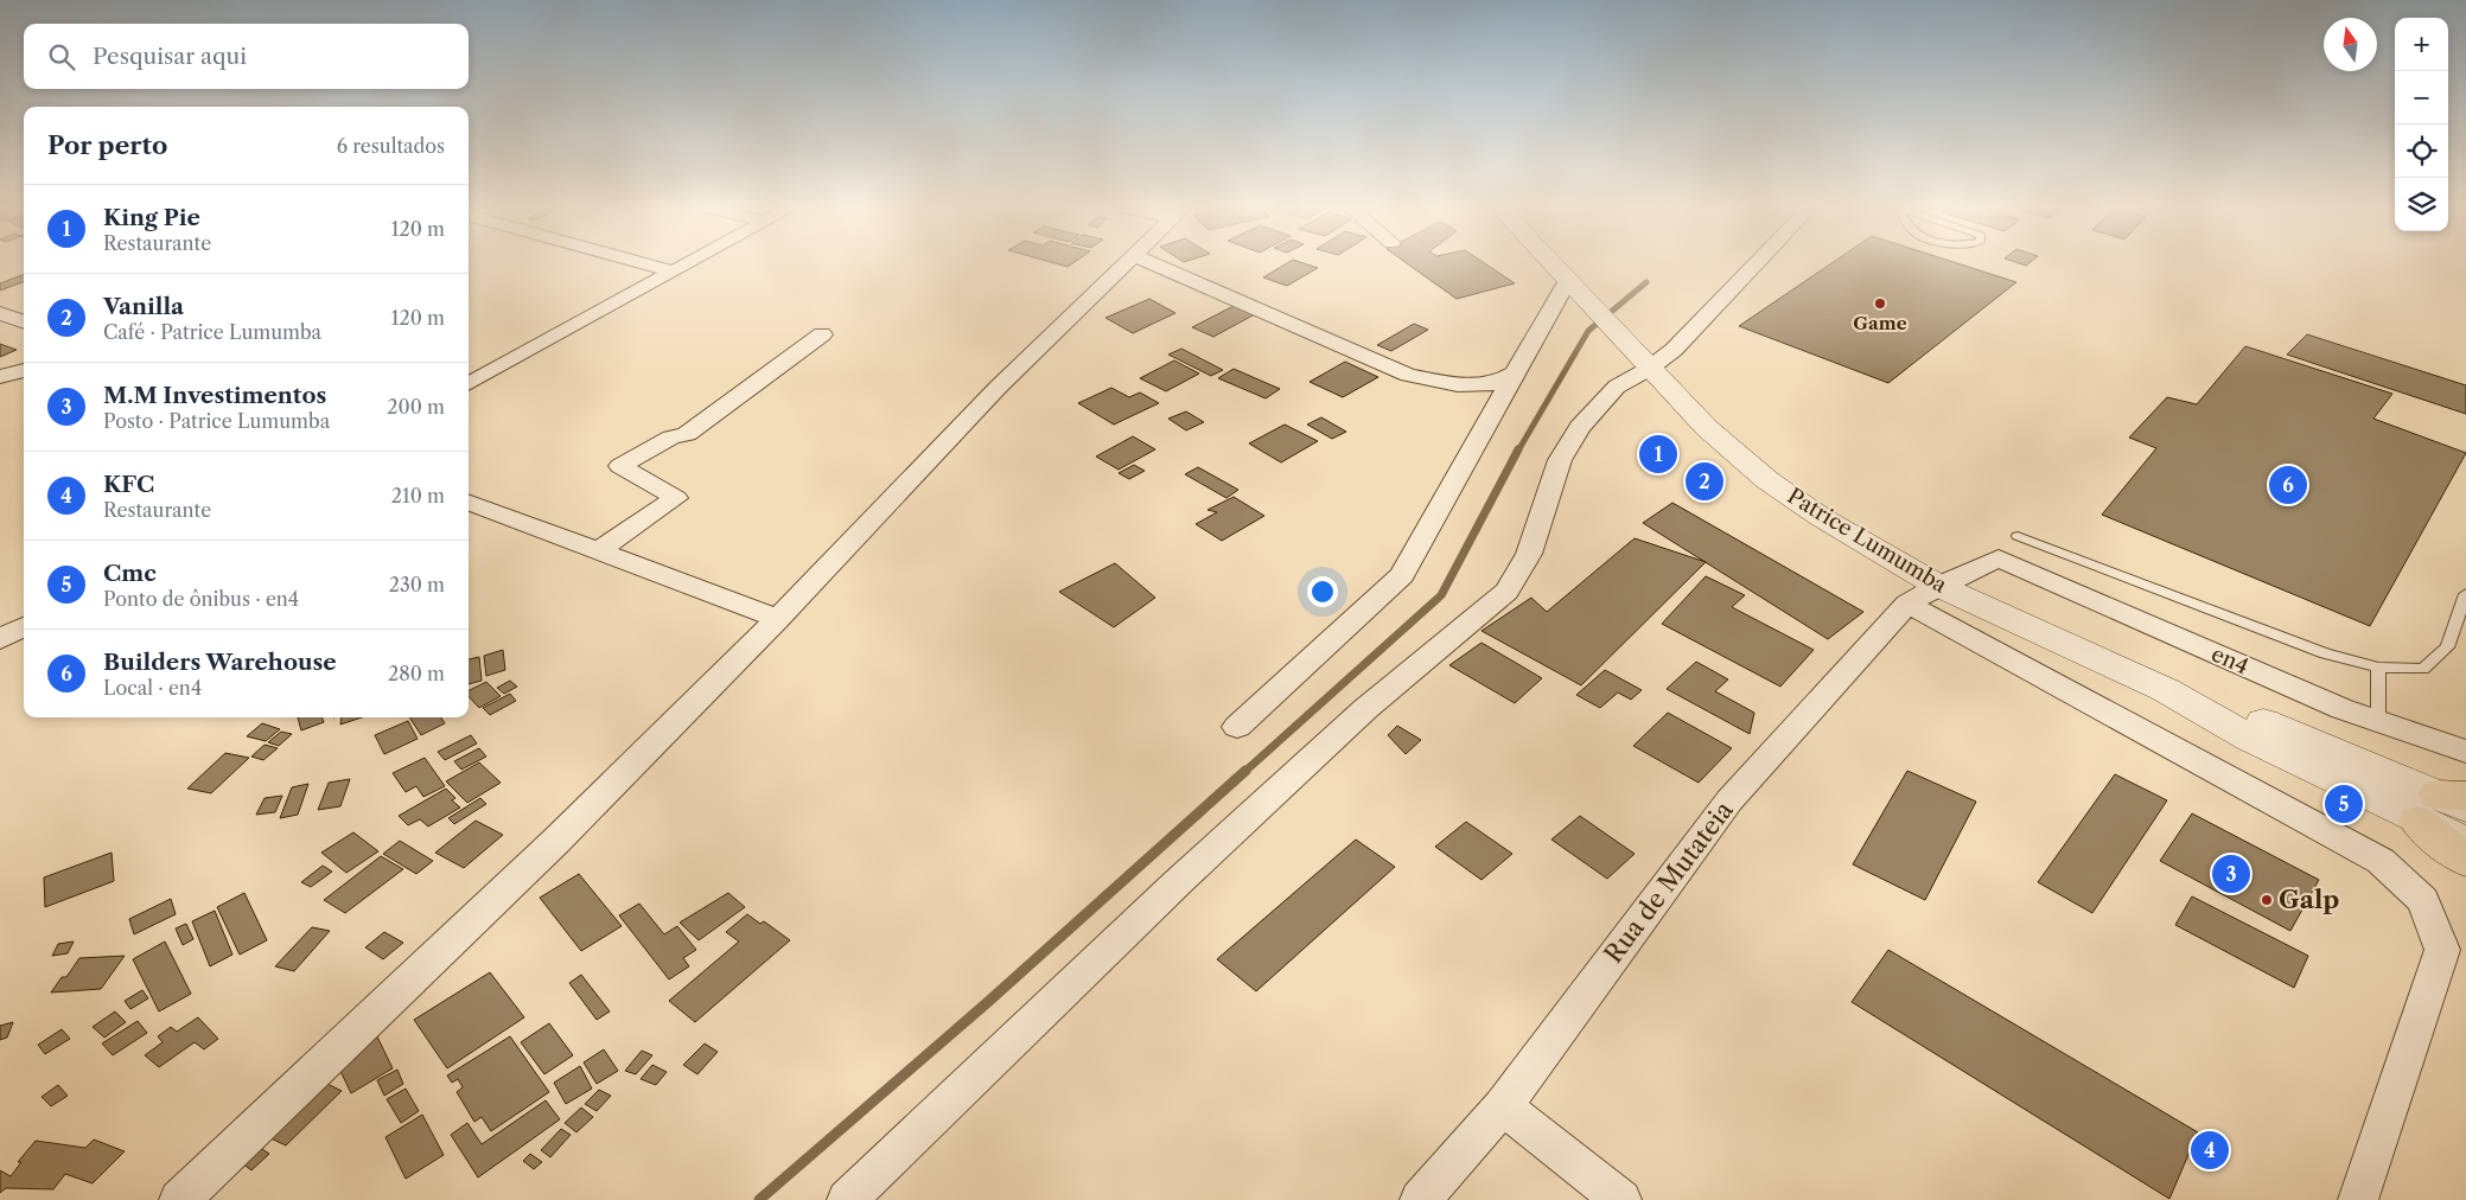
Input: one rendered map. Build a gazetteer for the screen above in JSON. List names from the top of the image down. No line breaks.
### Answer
{"streets":{"street":["Patrice Lumumba","en4","Rua de Mutateia"]},"crossings":[["Patrice Lumumba","Rua de Mutateia"],["en4","Rua de Mutateia"]],"places":["Game","Galp"],"north":"top","page":{"map_buttons":["+","−"],"search":"Pesquisar aqui","heading":["Por perto","6 resultados"],"list":[{"mark":"1","name":"King Pie","note":"Restaurante","value":"120 m"},{"mark":"2","name":"Vanilla","note":"Café · Patrice Lumumba","value":"120 m"},{"mark":"3","name":"M.M Investimentos","note":"Posto · Patrice Lumumba","value":"200 m"},{"mark":"4","name":"KFC","note":"Restaurante","value":"210 m"},{"mark":"5","name":"Cmc","note":"Ponto de ônibus · en4","value":"230 m"},{"mark":"6","name":"Builders Warehouse","note":"Local · en4","value":"280 m"}],"pins":["1","2","6","5","3","4"]}}
